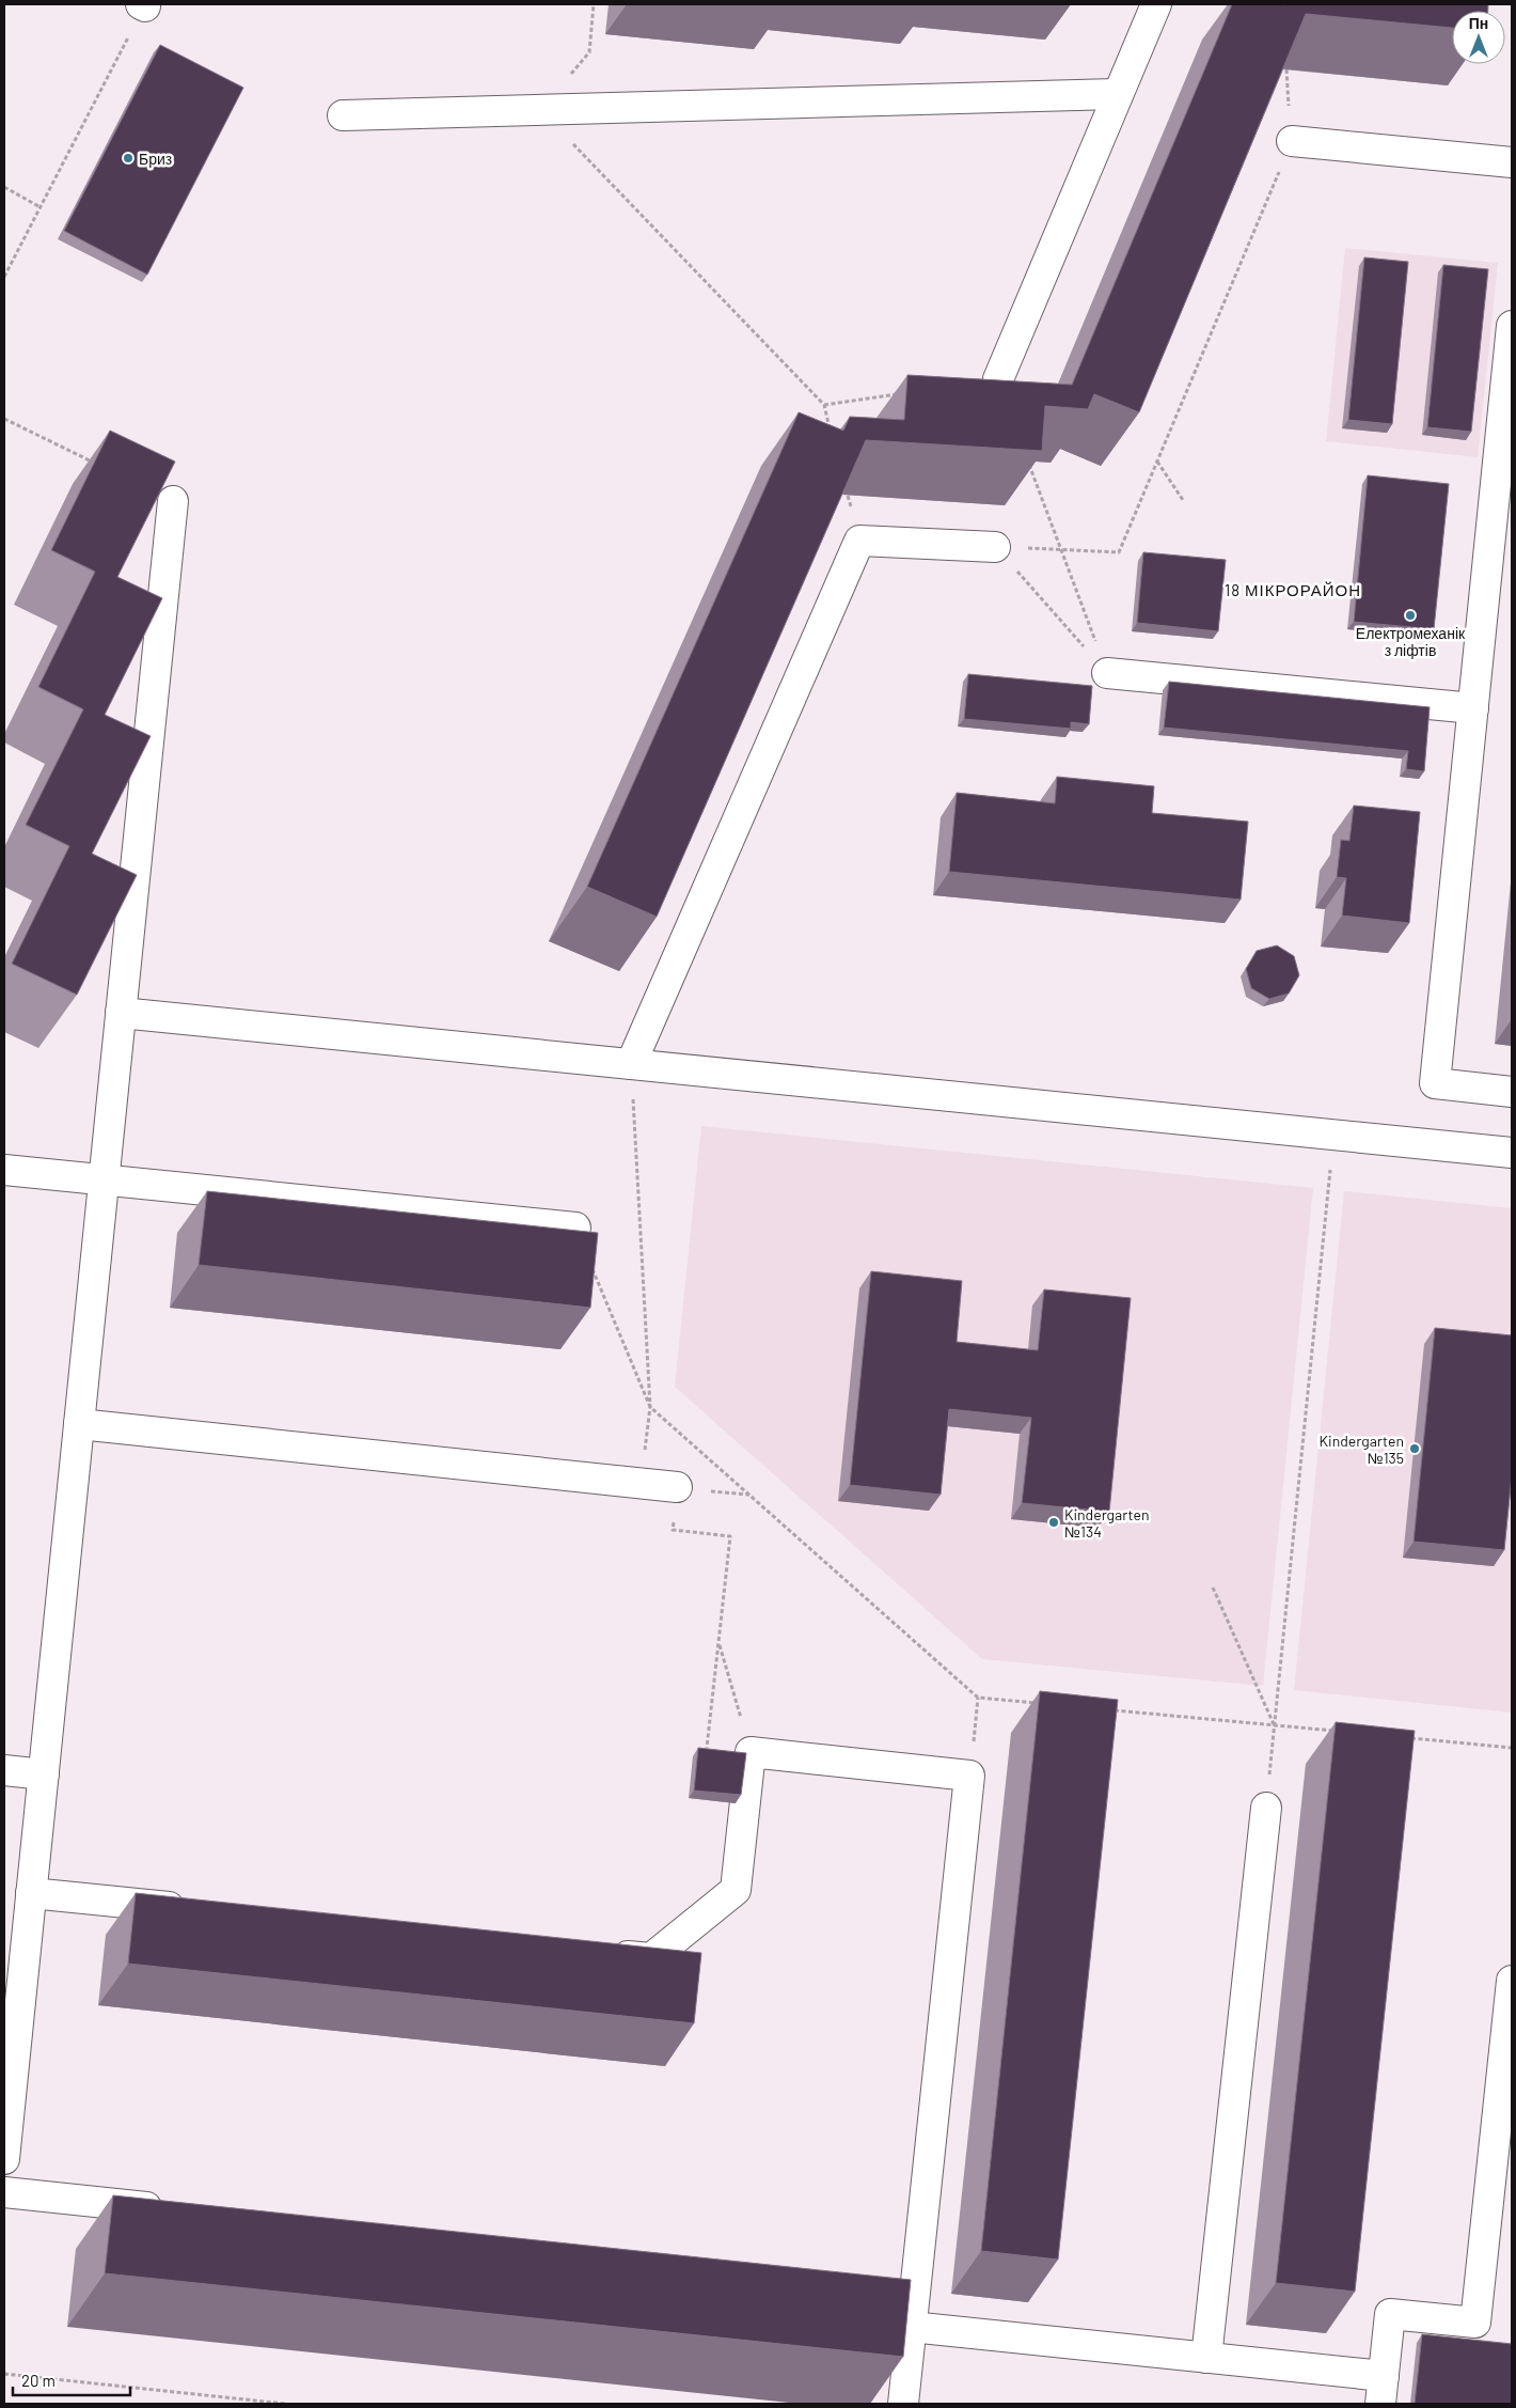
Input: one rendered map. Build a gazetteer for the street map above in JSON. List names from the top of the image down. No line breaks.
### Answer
{"districts":["18 МІКРОРАЙОН"],"places":["Бриз","Електромеханік з ліфтів","Kindergarten №135","Kindergarten №134"],"scale_bar":"20 m","north":"top"}
